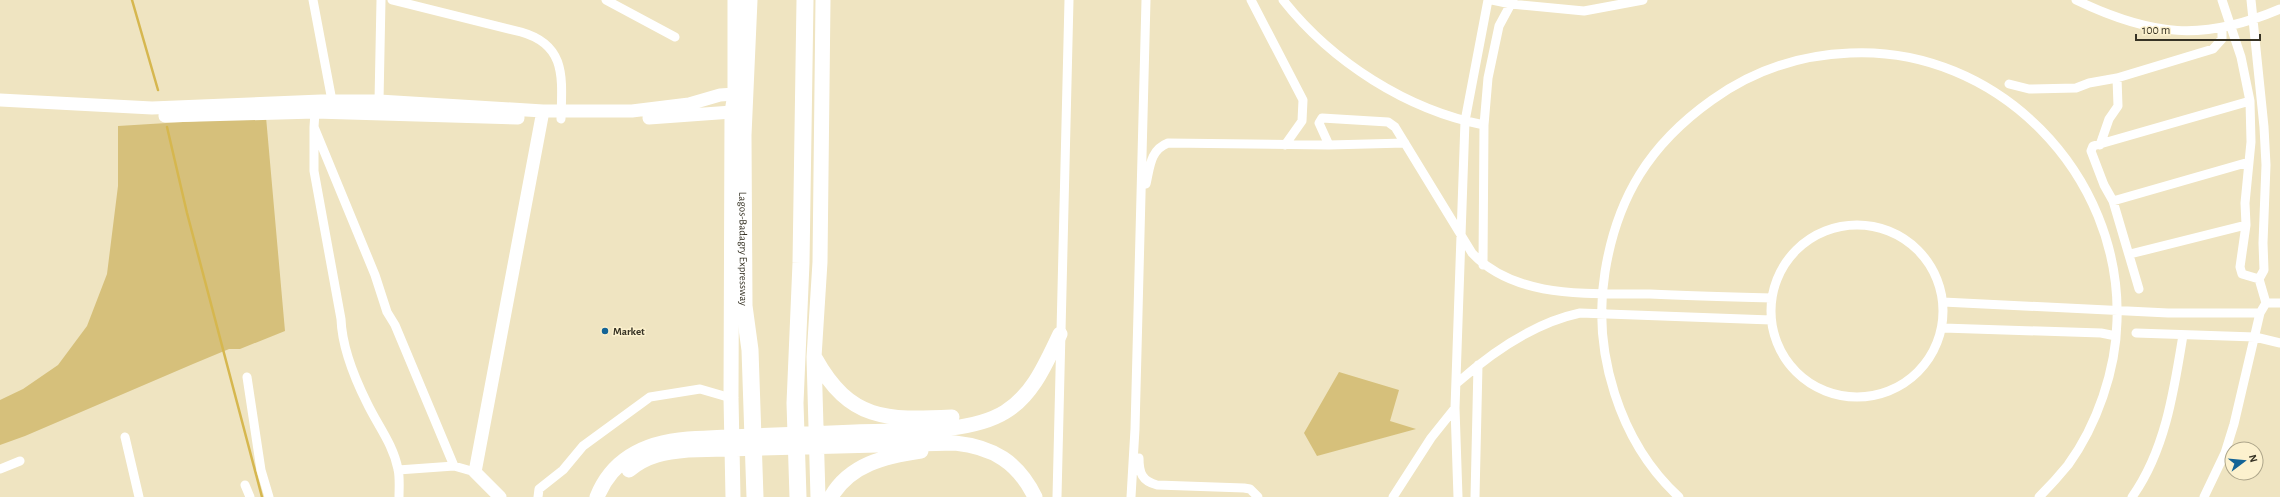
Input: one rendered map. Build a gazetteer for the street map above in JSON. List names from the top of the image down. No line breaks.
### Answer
{"streets":{"highway":["Lagos-Badagry Expressway"]},"places":["Market"],"scale_bar":"100 m","north":"right"}
